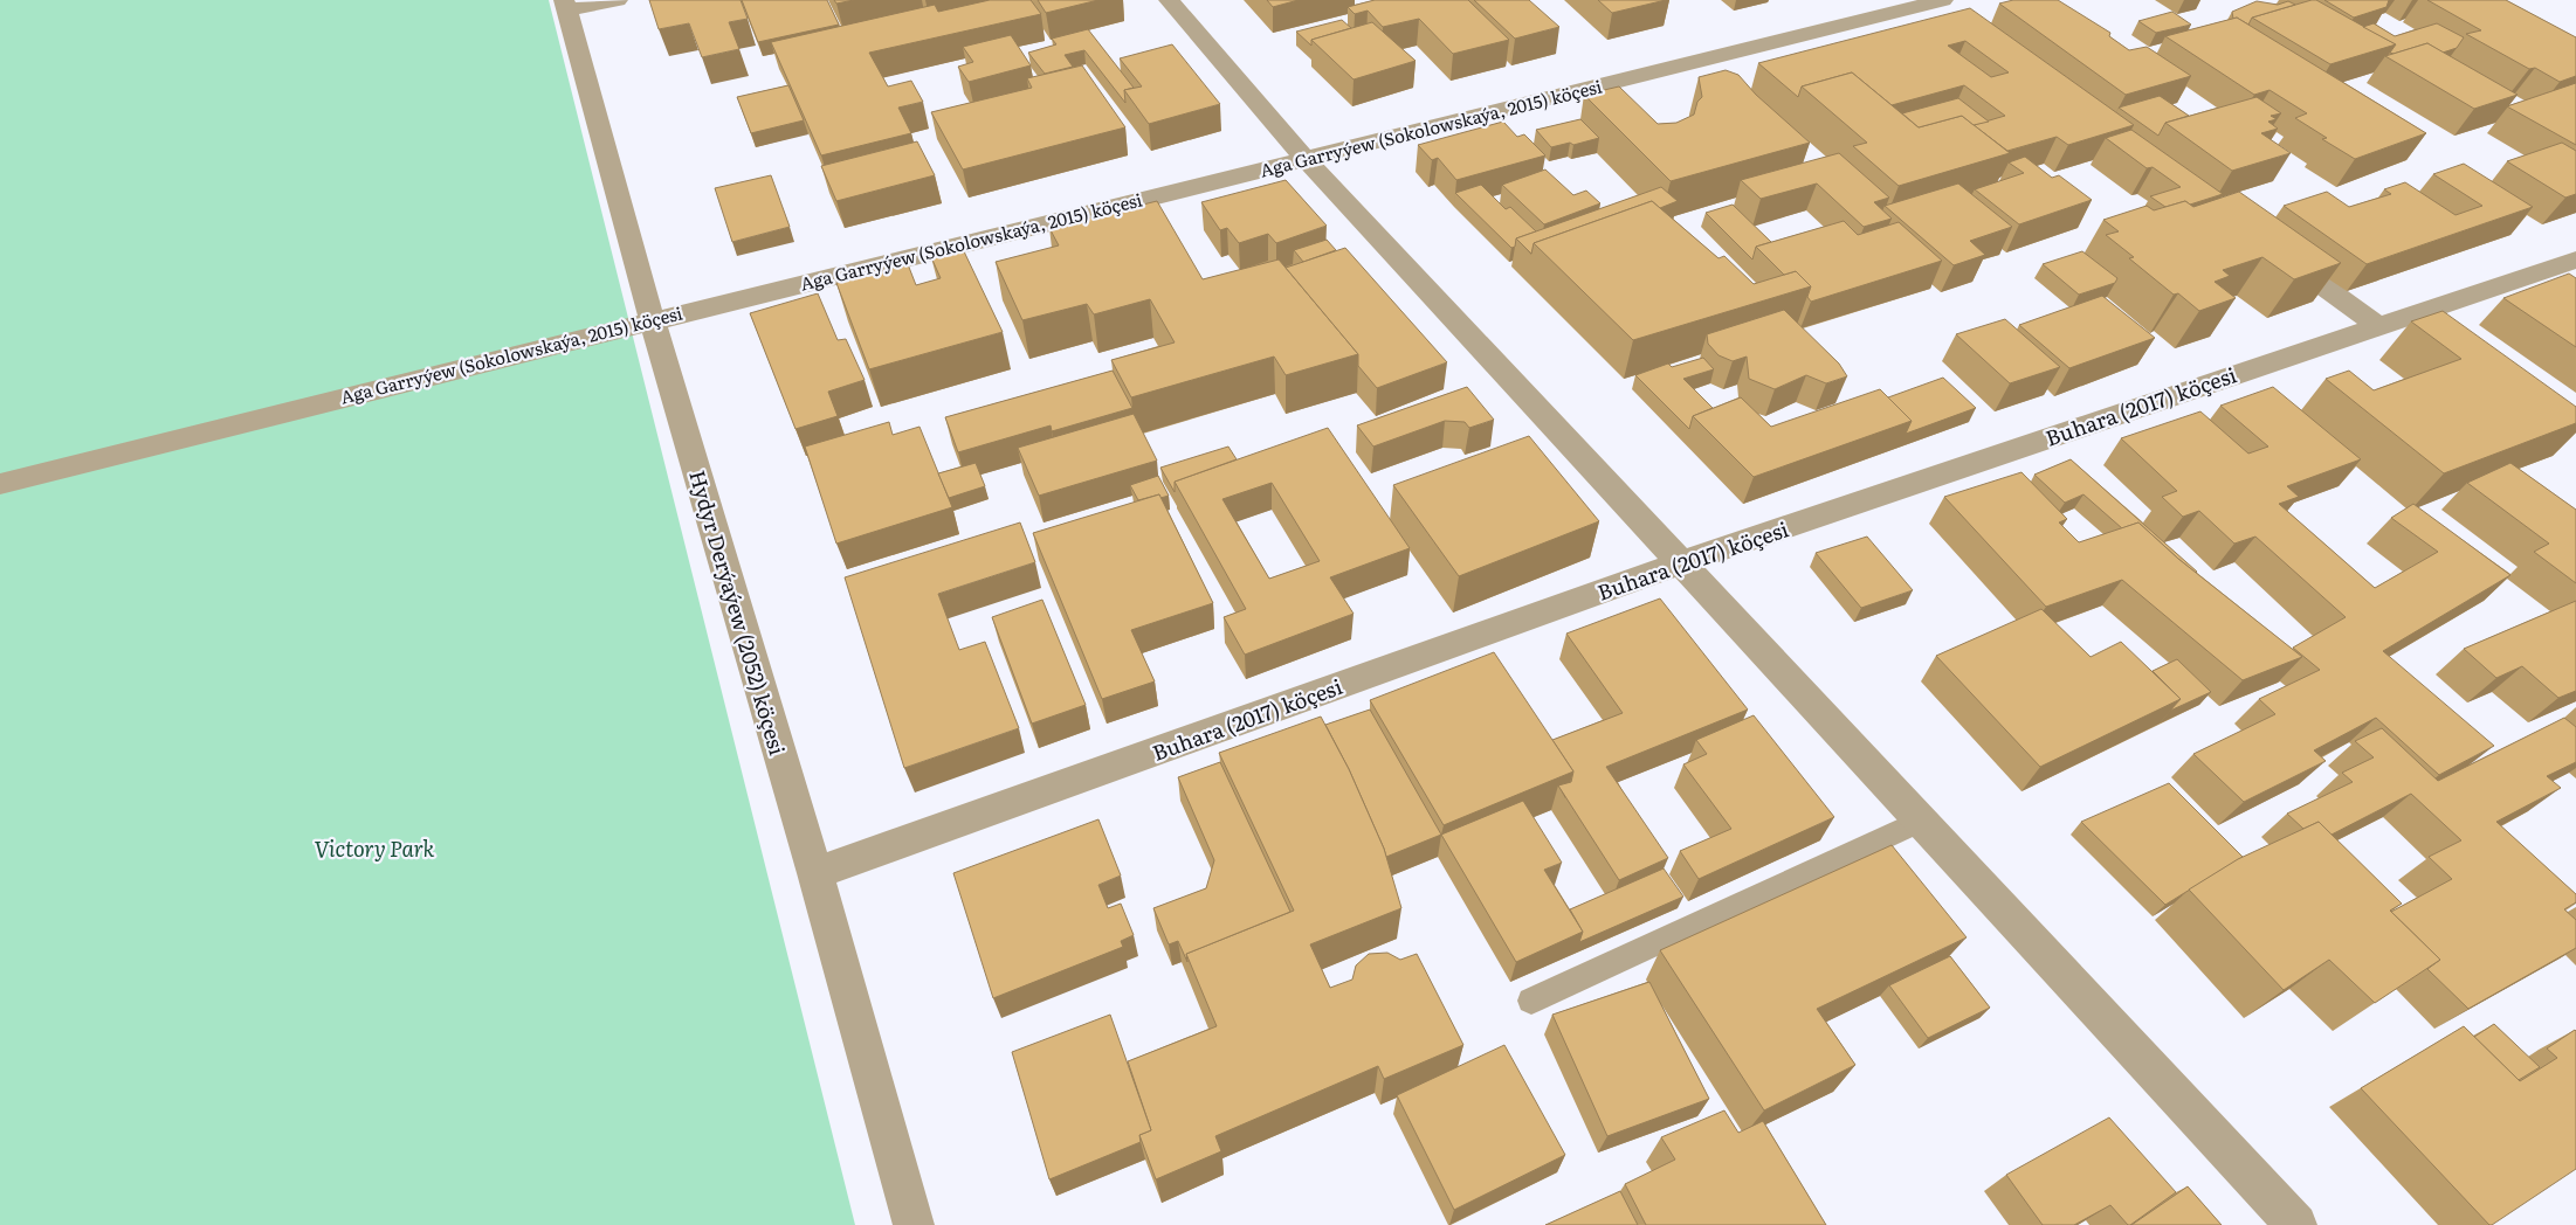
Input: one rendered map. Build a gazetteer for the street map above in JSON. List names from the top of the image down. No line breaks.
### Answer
{"streets":{"street":["Aga Garryýew (Sokolowskaýa, 2015) köçesi","Buhara (2017) köçesi","Hydyr Derýaýew (2052) köçesi"]},"crossings":[["Aga Garryýew (Sokolowskaýa, 2015) köçesi","Hydyr Derýaýew (2052) köçesi"],["Buhara (2017) köçesi","Hydyr Derýaýew (2052) köçesi"]],"parks":["Victory Park"]}
